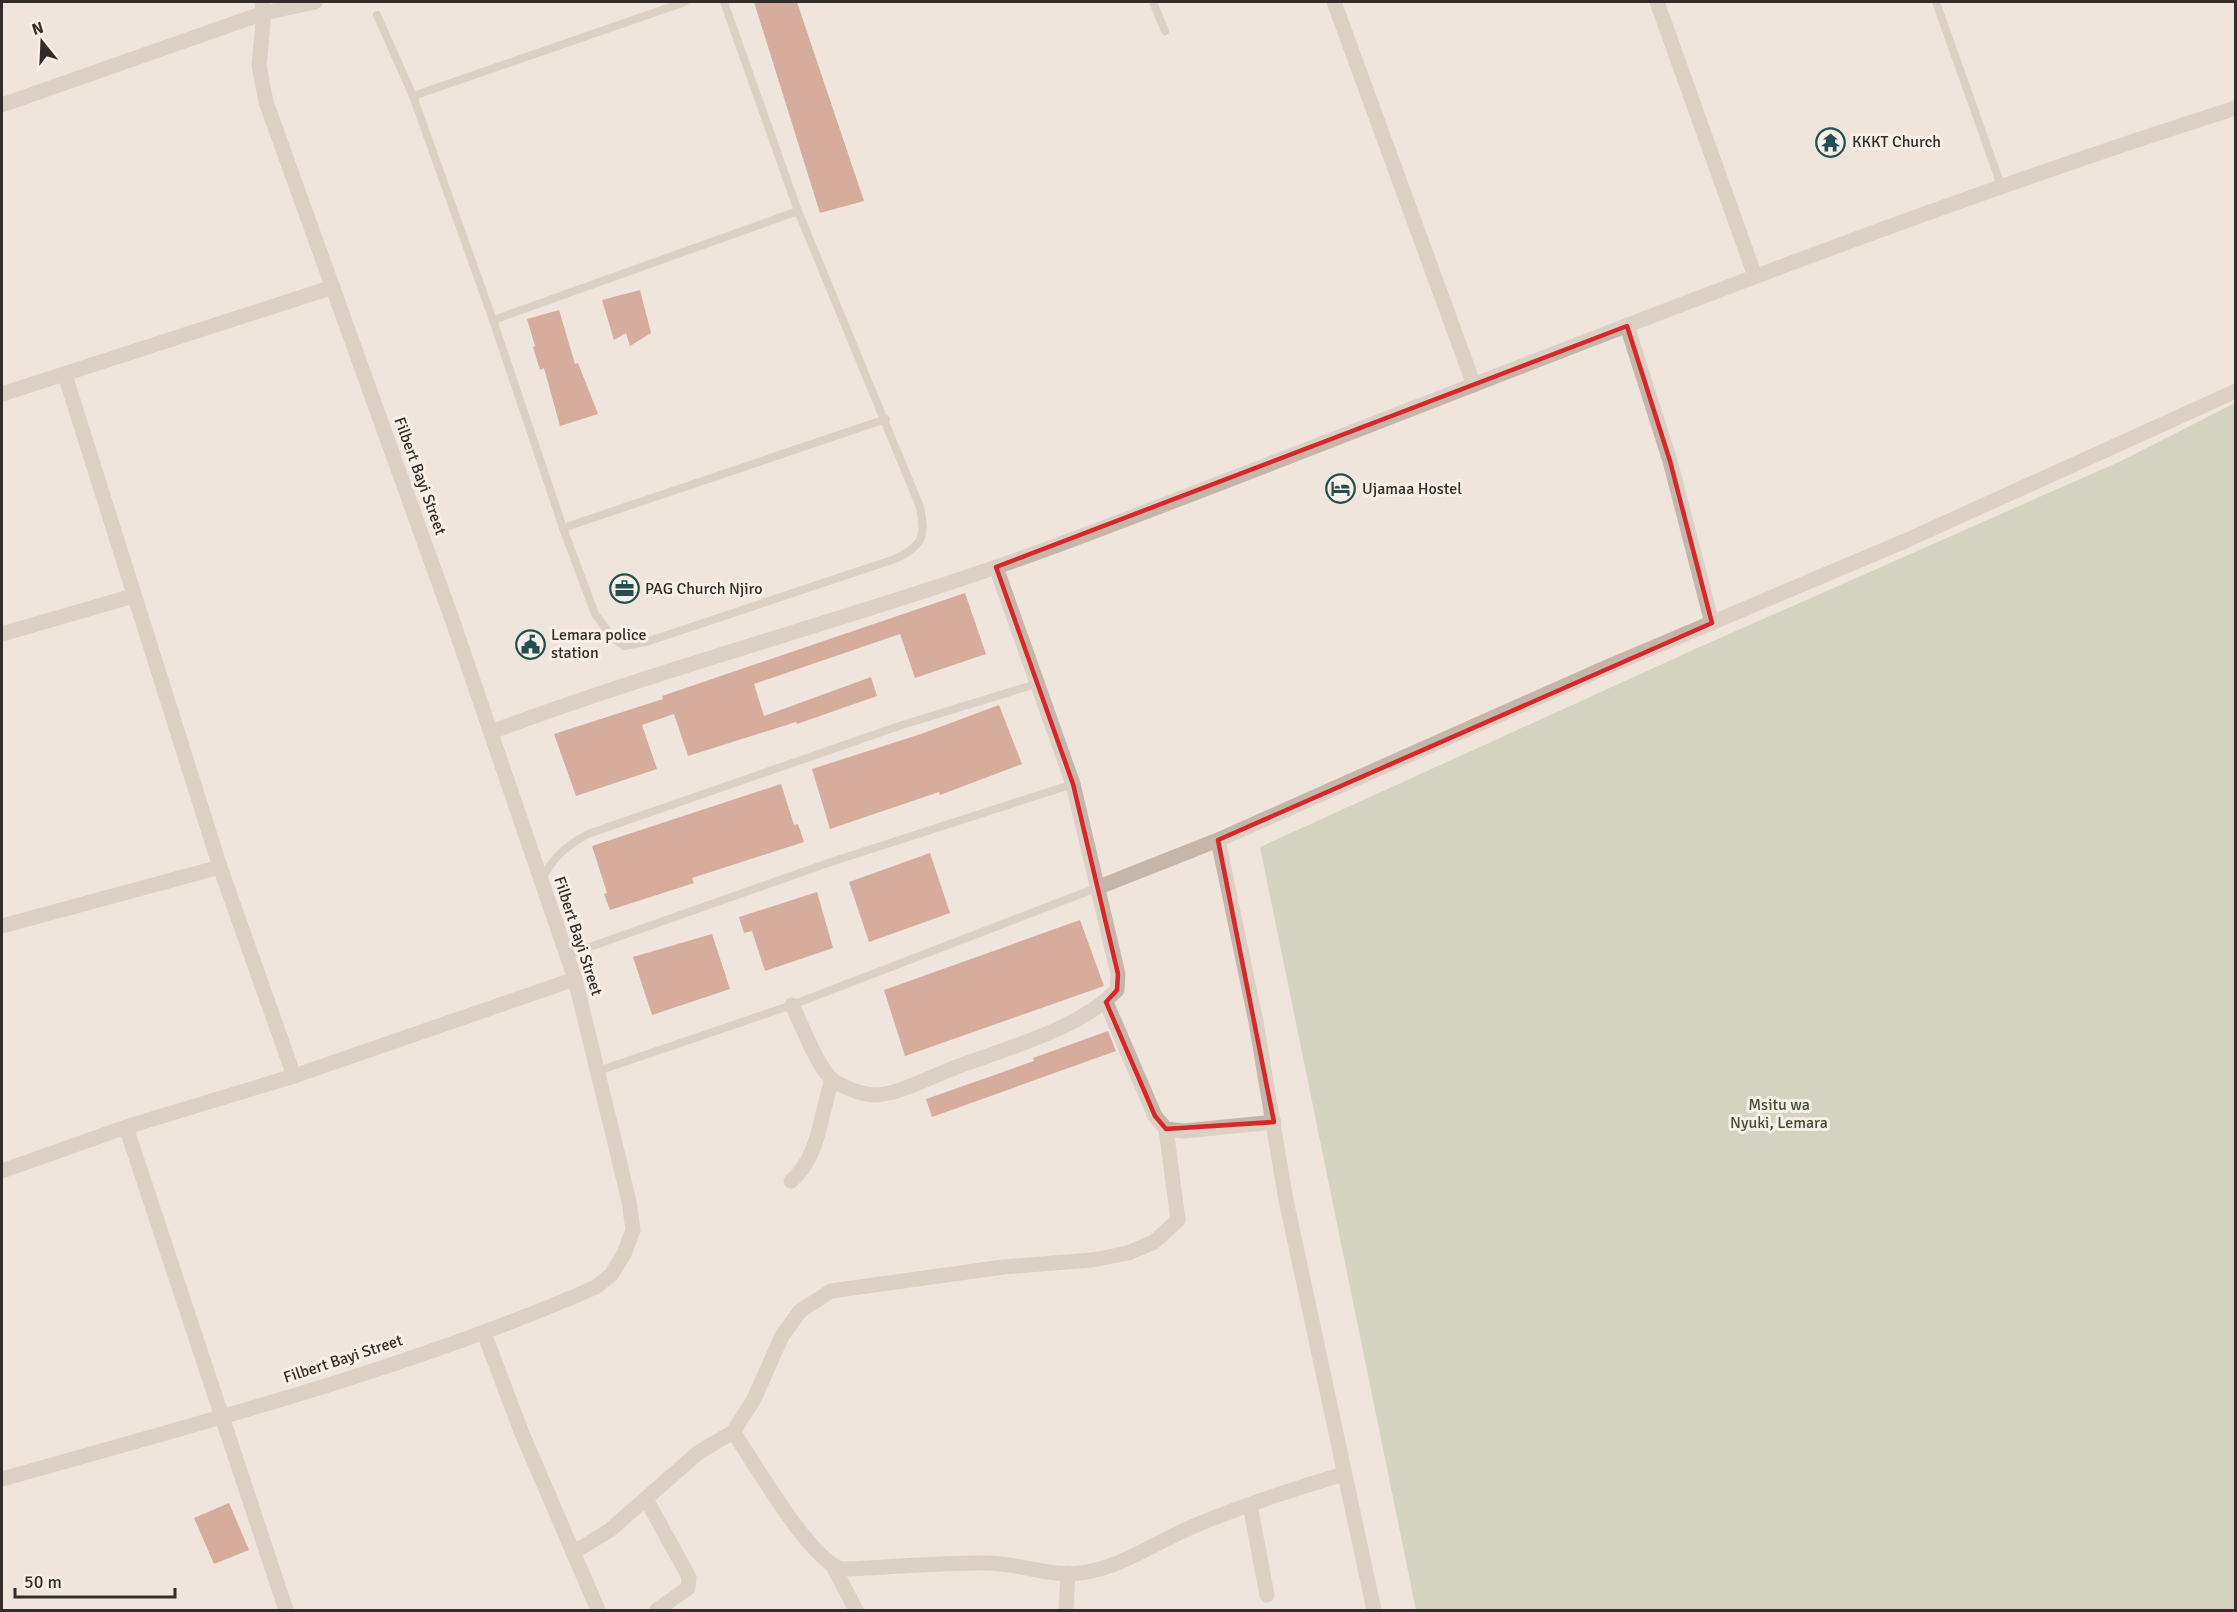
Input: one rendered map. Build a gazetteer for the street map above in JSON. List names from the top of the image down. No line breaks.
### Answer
{"streets":{"street":["Filbert Bayi Street"]},"parks":["Msitu wa Nyuki, Lemara"],"places":{"temple":["KKKT Church"],"hotel":["Ujamaa Hostel"],"office":["PAG Church Njiro"],"public building":["Lemara police station"]},"scale_bar":"50 m","north":"top"}
